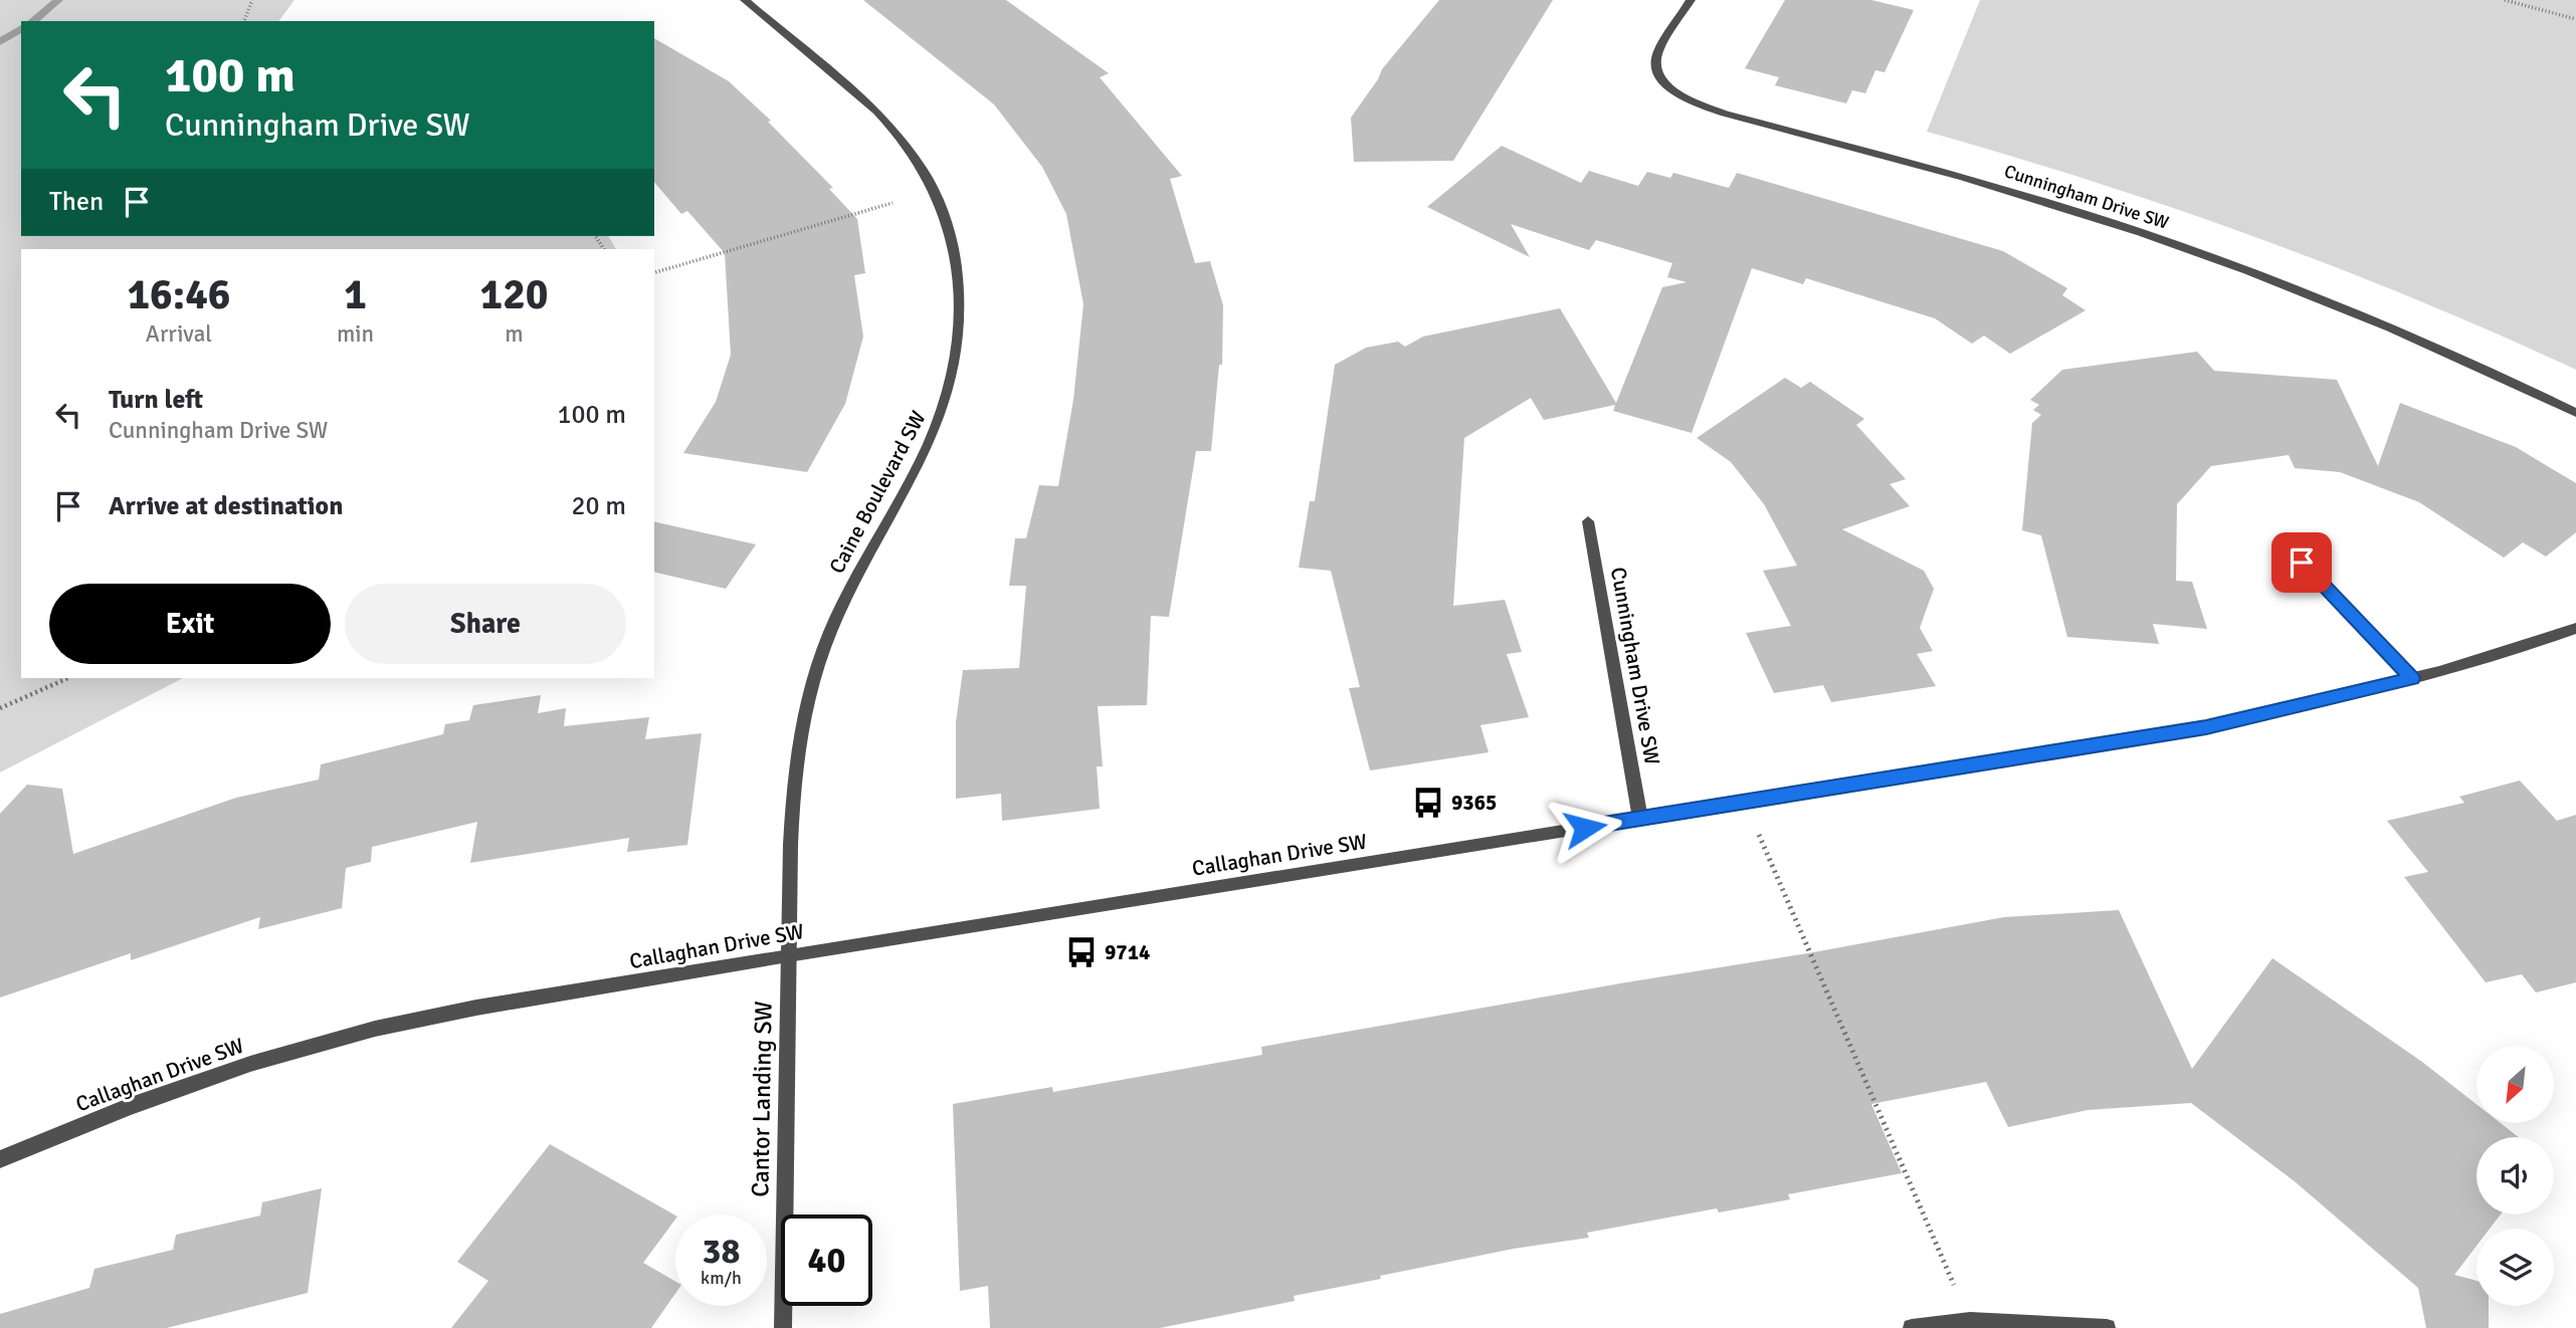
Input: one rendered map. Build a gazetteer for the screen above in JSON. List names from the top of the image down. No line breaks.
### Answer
{"streets":{"street":["Cunningham Drive SW","Caine Boulevard SW","Callaghan Drive SW","Cantor Landing SW"]},"crossings":[["Cunningham Drive SW","Callaghan Drive SW"],["Caine Boulevard SW","Callaghan Drive SW"],["Caine Boulevard SW","Cantor Landing SW"],["Callaghan Drive SW","Cantor Landing SW"]],"places":{"bus stop":["9365","9714"]},"north":"bottom left","page":{"turn":["100 m","Cunningham Drive SW"],"then":"Then","eta":["16:46","Arrival","1","min","120","m"],"list":[{"name":"Turn left","note":"Cunningham Drive SW","value":"100 m"},{"name":"Arrive at destination","value":"20 m"}],"buttons":["Exit","Share"],"speed":"38 km/h","limit":"40"}}
